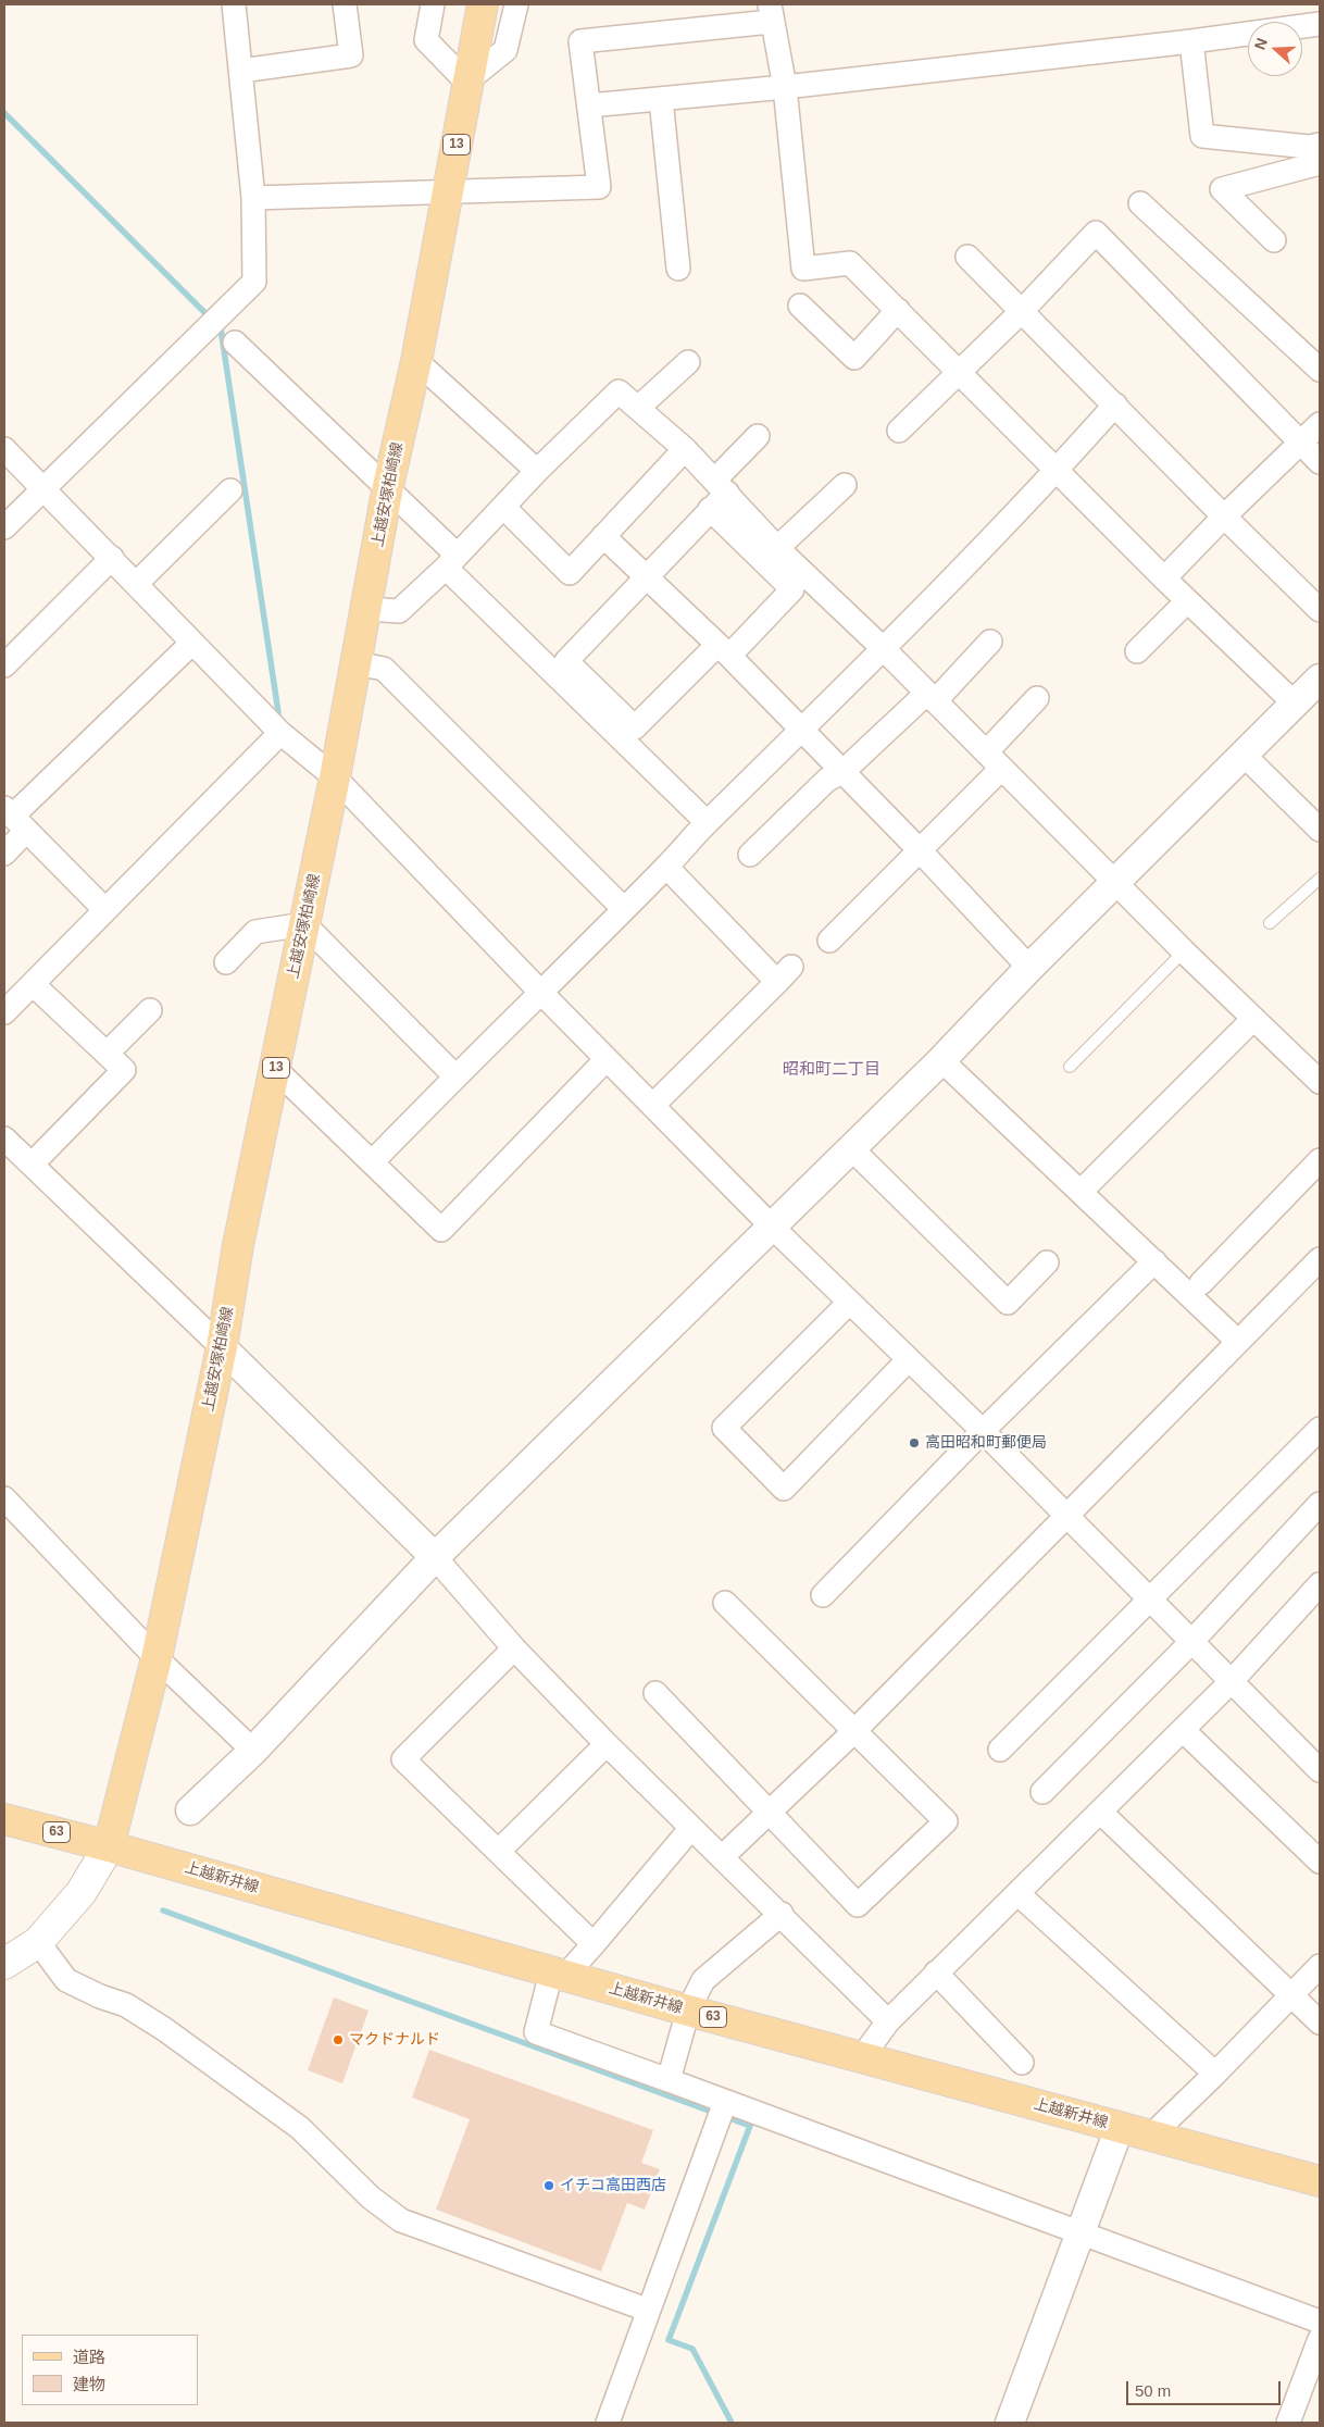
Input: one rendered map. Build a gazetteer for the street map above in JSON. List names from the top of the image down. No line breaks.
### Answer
{"streets":{"main road":["13","上越安塚柏崎線","63","上越新井線"]},"crossings":[["上越安塚柏崎線","上越新井線"]],"districts":["昭和町二丁目"],"places":["高田昭和町郵便局","マクドナルド","イチコ高田西店"],"legend":["道路","建物"],"scale_bar":"50 m","north":"left"}
